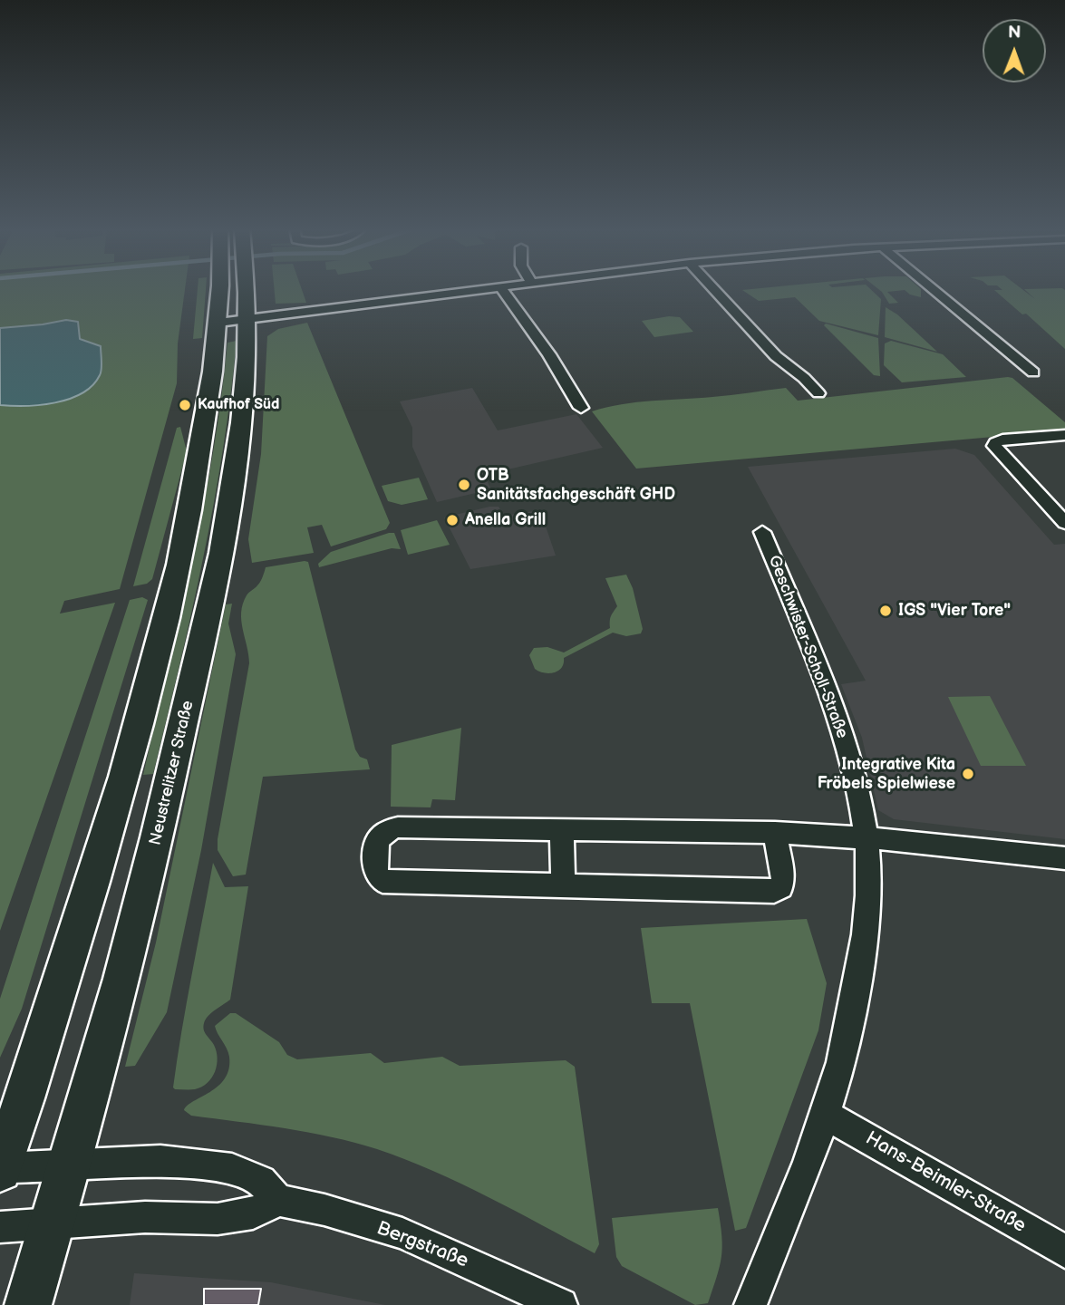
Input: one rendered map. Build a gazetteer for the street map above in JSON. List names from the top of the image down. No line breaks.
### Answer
{"streets":{"main road":["Neustrelitzer Straße"],"street":["Geschwister-Scholl-Straße","Hans-Beimler-Straße","Bergstraße"]},"crossings":[["Geschwister-Scholl-Straße","Hans-Beimler-Straße"]],"places":["Kaufhof Süd","OTB Sanitätsfachgeschäft GHD","Anella Grill","IGS \"Vier Tore\"","Integrative Kita Fröbels Spielwiese"],"north":"top"}
